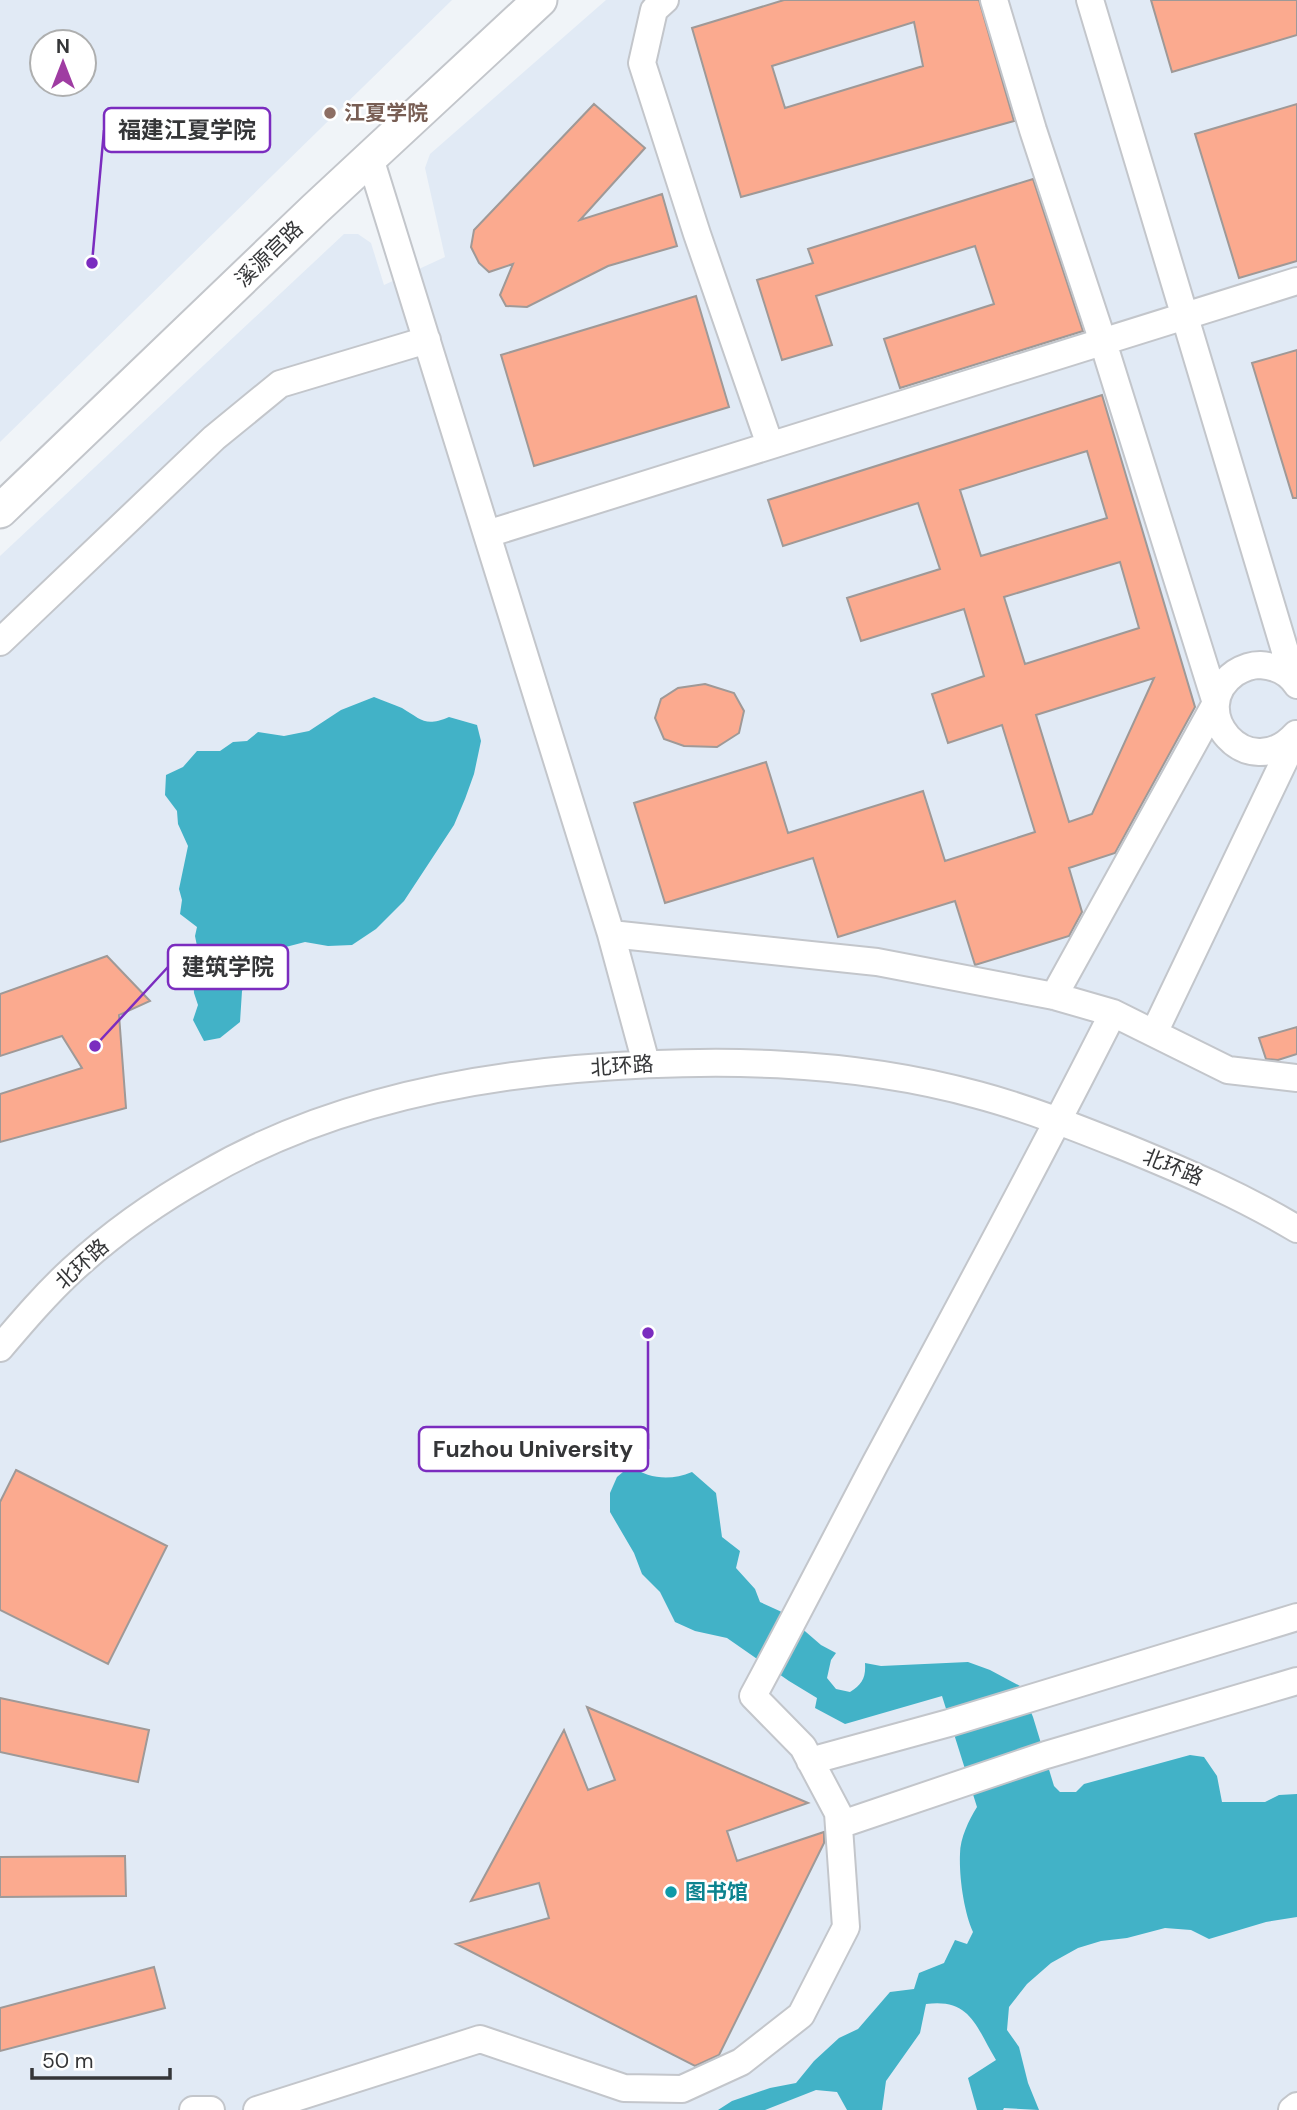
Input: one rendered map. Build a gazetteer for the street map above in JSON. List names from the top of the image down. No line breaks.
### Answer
{"streets":{"main road":["溪源宫路"],"street":["北环路"]},"places":["江夏学院","福建江夏学院","建筑学院","Fuzhou University","图书馆"],"scale_bar":"50 m","north":"top"}
